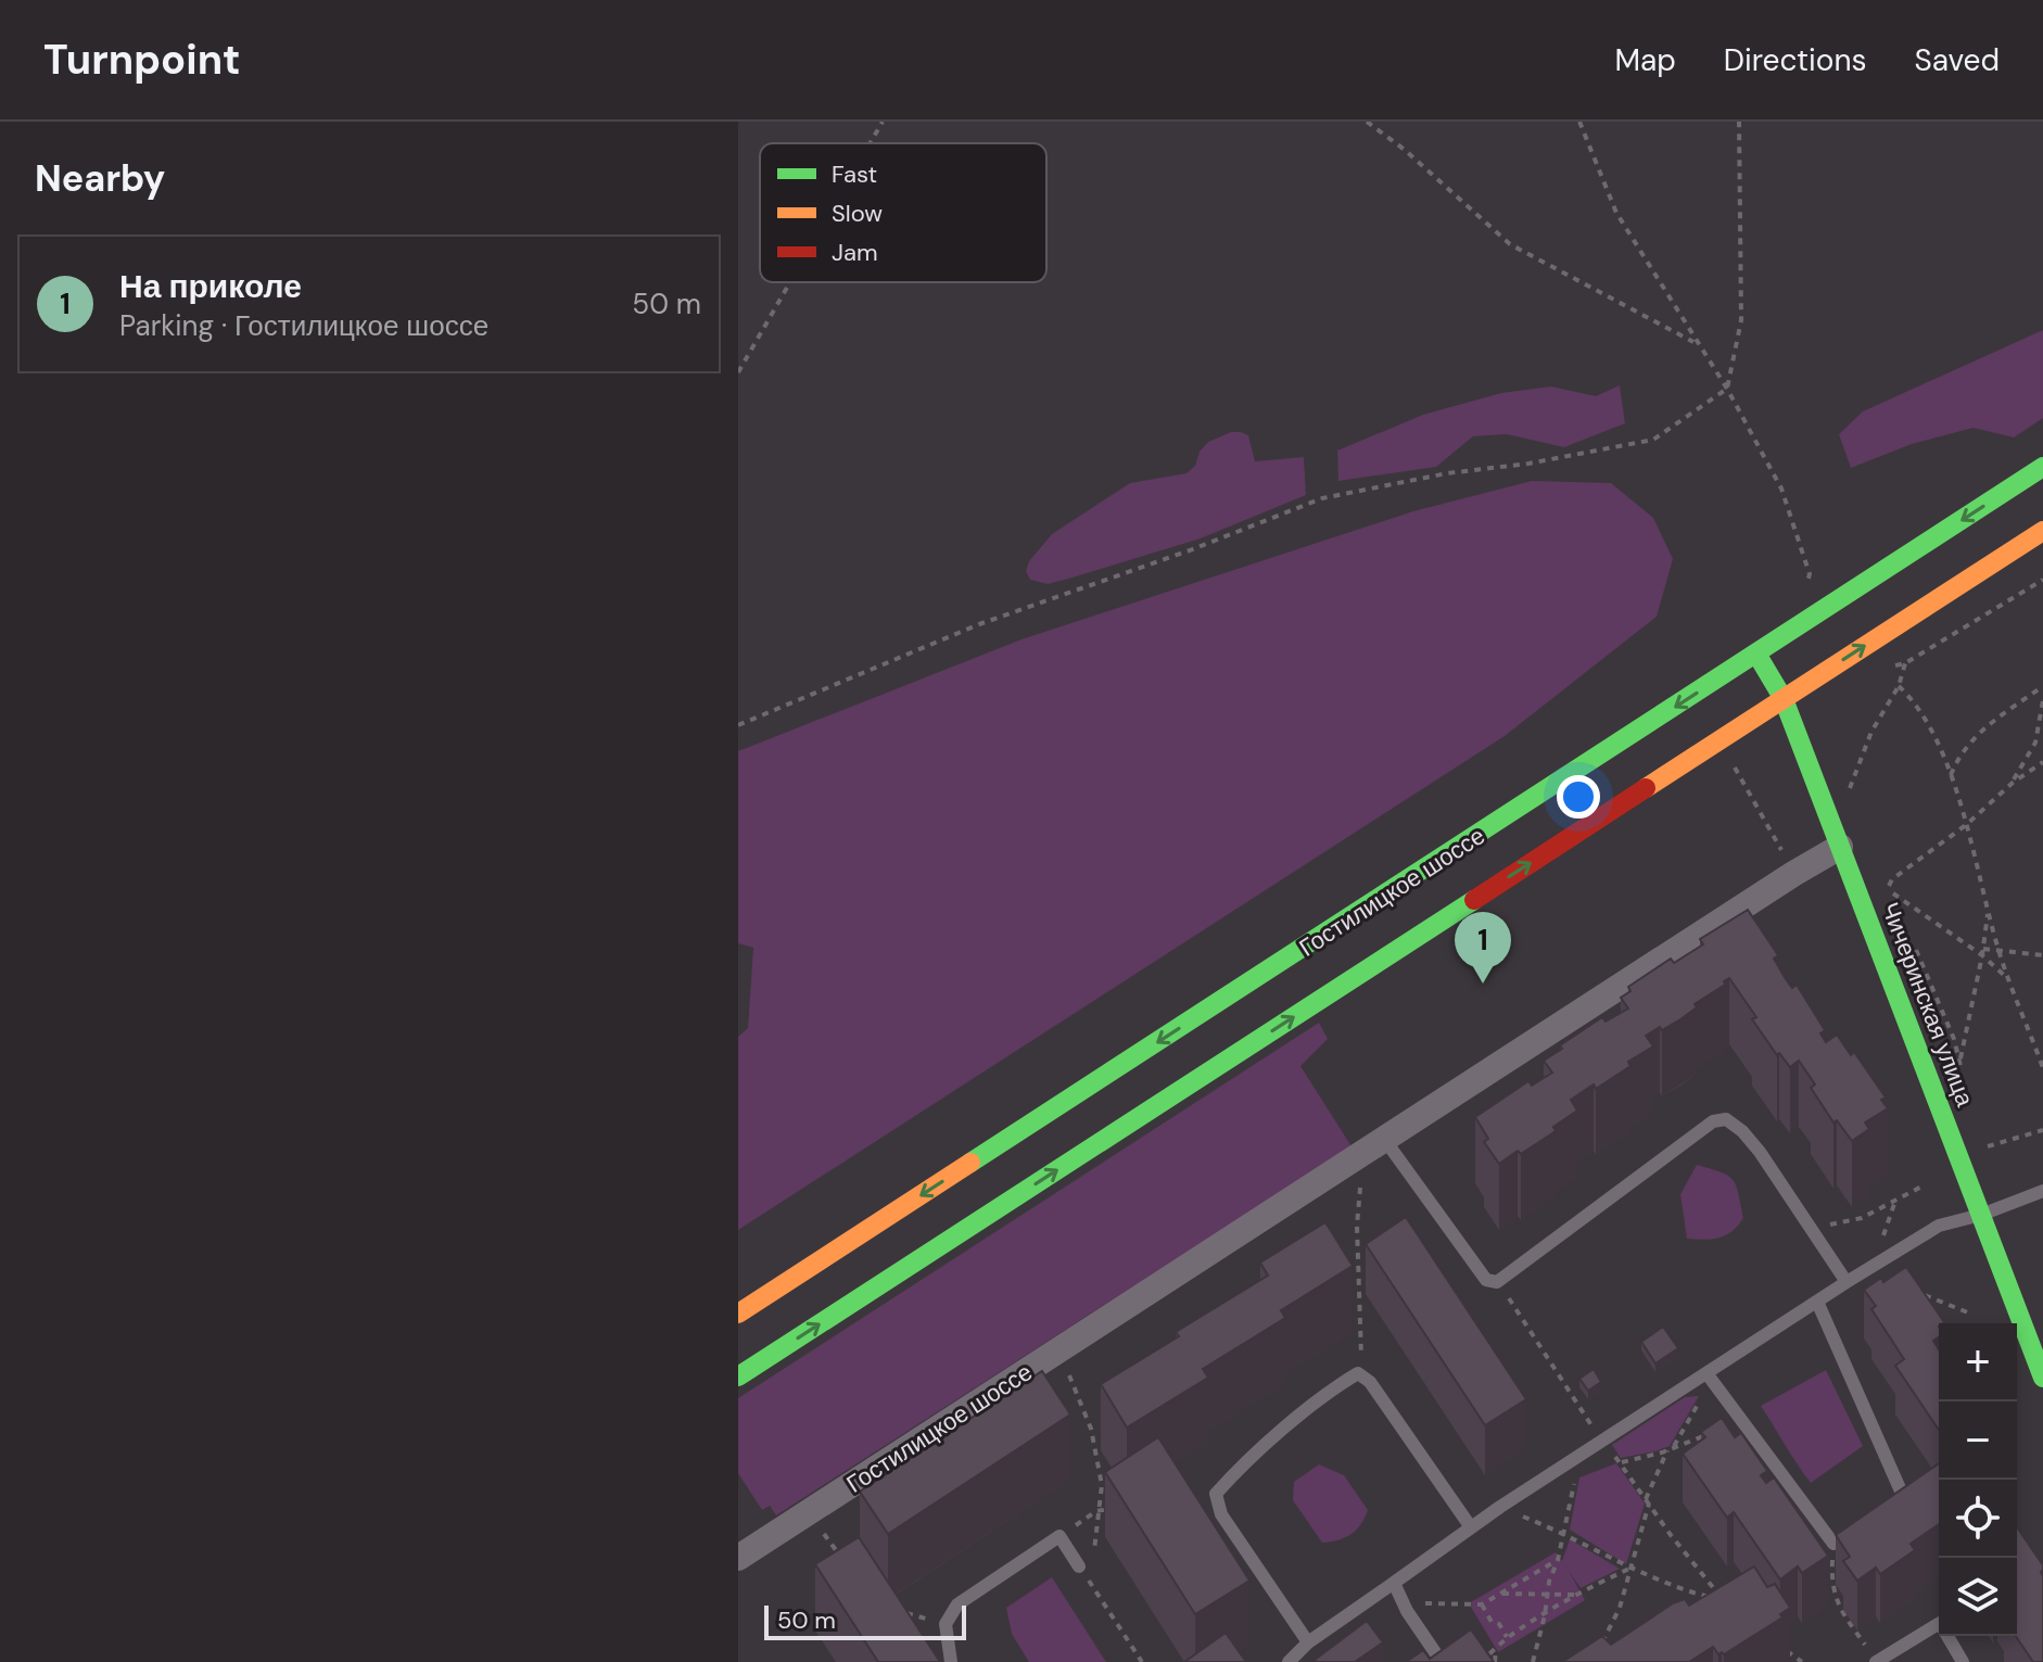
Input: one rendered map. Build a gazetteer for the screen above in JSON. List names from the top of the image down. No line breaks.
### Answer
{"streets":{"street":["Гостилицкое шоссе","Чичеринская улица"]},"crossings":[["Гостилицкое шоссе","Чичеринская улица"]],"legend":["Fast","Slow","Jam"],"scale_bar":"50 m","page":{"header":"Turnpoint","nav":["Map","Directions","Saved"],"heading":"Nearby","list":[{"mark":"1","name":"На приколе","note":"Parking · Гостилицкое шоссе","value":"50 m"}],"pins":"1","map_buttons":["+","−"],"scale":"50 m"}}
